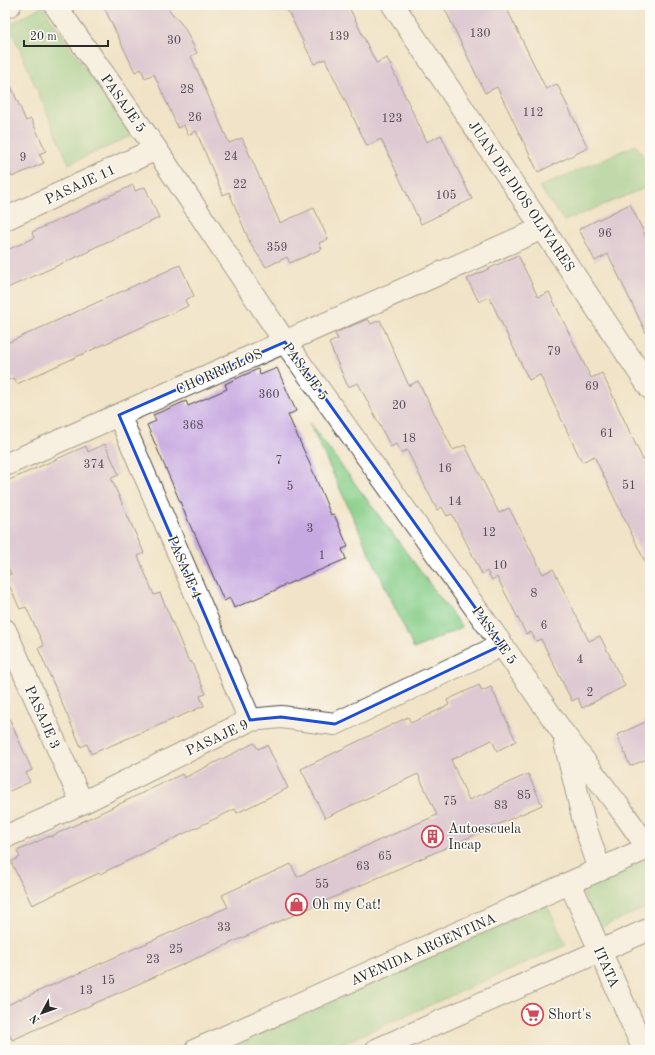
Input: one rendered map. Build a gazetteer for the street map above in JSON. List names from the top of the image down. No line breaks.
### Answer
{"streets":{"street":["PASAJE 5","PASAJE 11","JUAN DE DIOS OLIVARES","CHORRILLOS","PASAJE 4","PASAJE 3","PASAJE 9","AVENIDA ARGENTINA","ITATA"]},"crossings":[["PASAJE 5","PASAJE 11"],["PASAJE 5","CHORRILLOS"],["PASAJE 5","PASAJE 9"],["PASAJE 5","AVENIDA ARGENTINA"],["JUAN DE DIOS OLIVARES","CHORRILLOS"],["CHORRILLOS","PASAJE 4"],["PASAJE 4","PASAJE 9"],["PASAJE 3","PASAJE 9"],["AVENIDA ARGENTINA","ITATA"]],"places":{"building":["Autoescuela Incap"],"shop":["Oh my Cat!"],"supermarket":["Short's"]},"house_numbers":["130","139","30","28","112","26","123","24","9","22","105","96","359","79","69","360","20","368","61","18","7","374","16","51","5","14","3","12","1","10","8","6","4","2","85","75","83","65","63","55","33","25","23","15","13"],"scale_bar":"20 m","north":"bottom left"}
